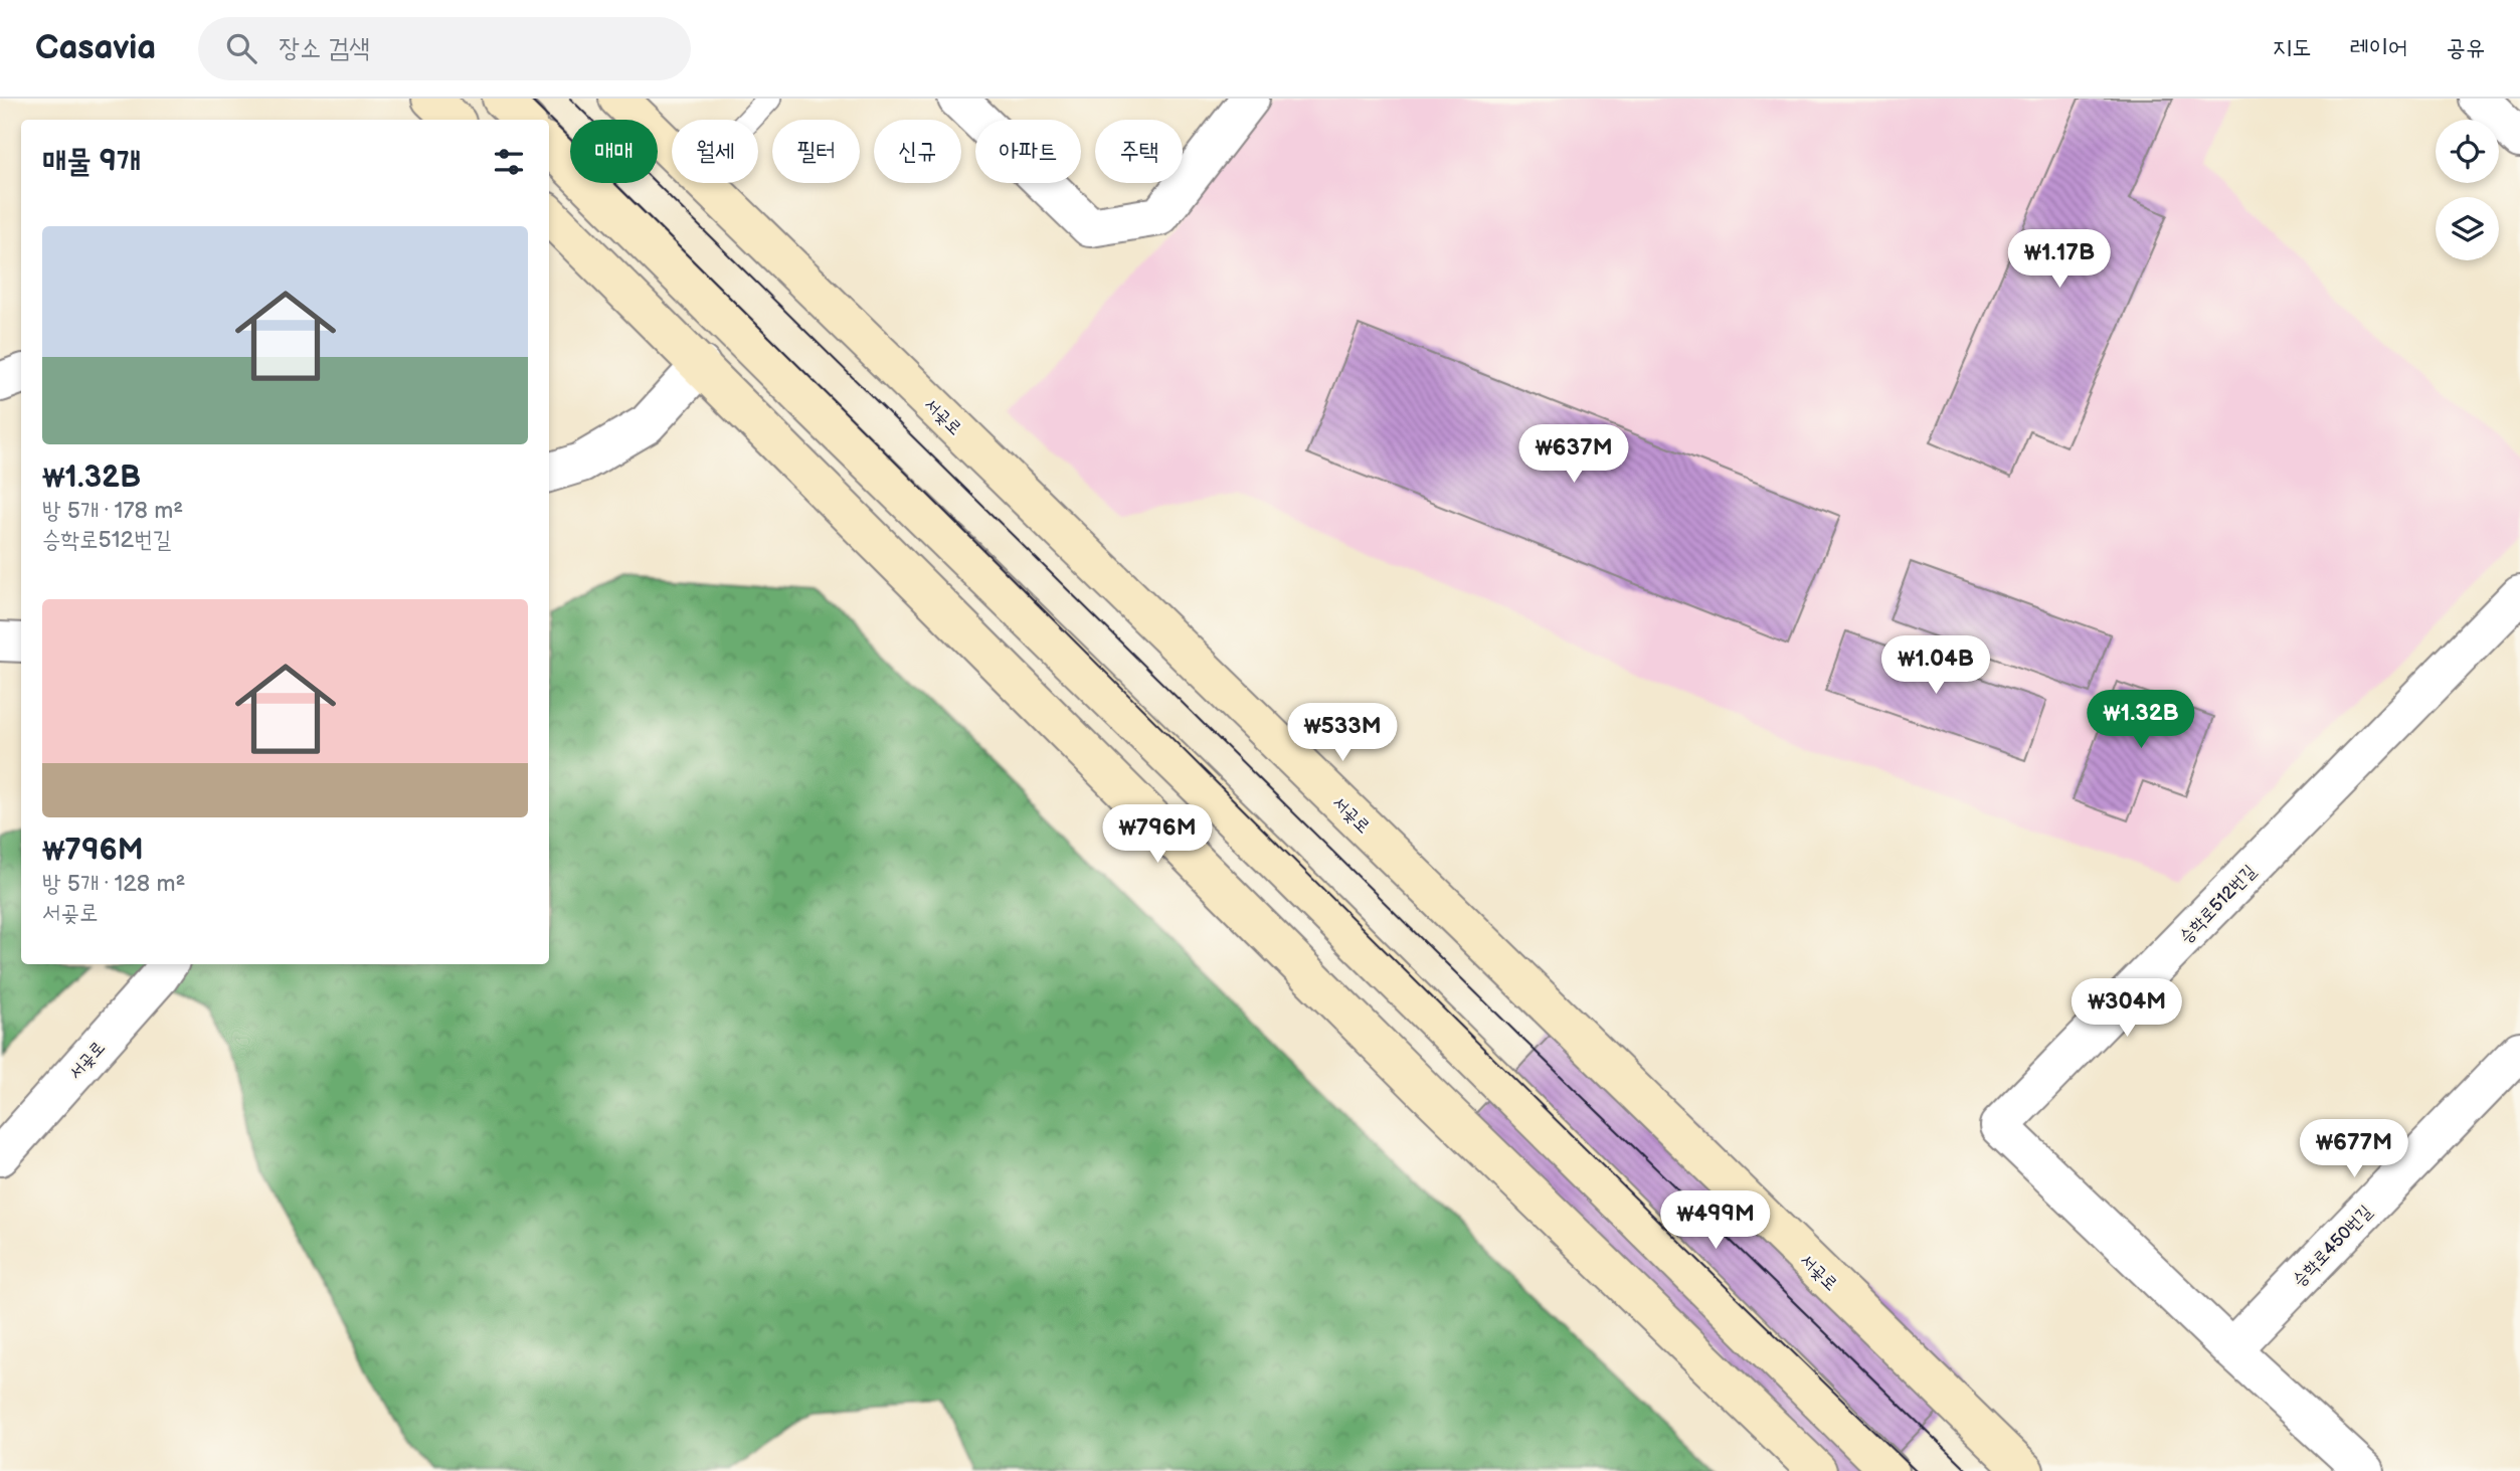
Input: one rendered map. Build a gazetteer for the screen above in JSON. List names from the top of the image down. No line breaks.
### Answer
{"streets":{"main road":["서곶로"],"street":["승학로512번길","승학로450번길"]},"crossings":[["승학로512번길","승학로450번길"]],"page":{"header":"Casavia","search":"장소 검색","nav":["지도","레이어","공유"],"chip":["매매","월세","필터","신규","아파트","주택"],"heading":"매물 9개","list":[{"name":"₩1.32B","note":"방 5개 · 178 m² · 승학로512번길"},{"name":"₩796M","note":"방 5개 · 128 m² · 서곶로"}],"price":["₩1.17B","₩637M","₩1.04B","₩1.32B","₩533M","₩796M","₩304M","₩677M","₩499M"]}}
